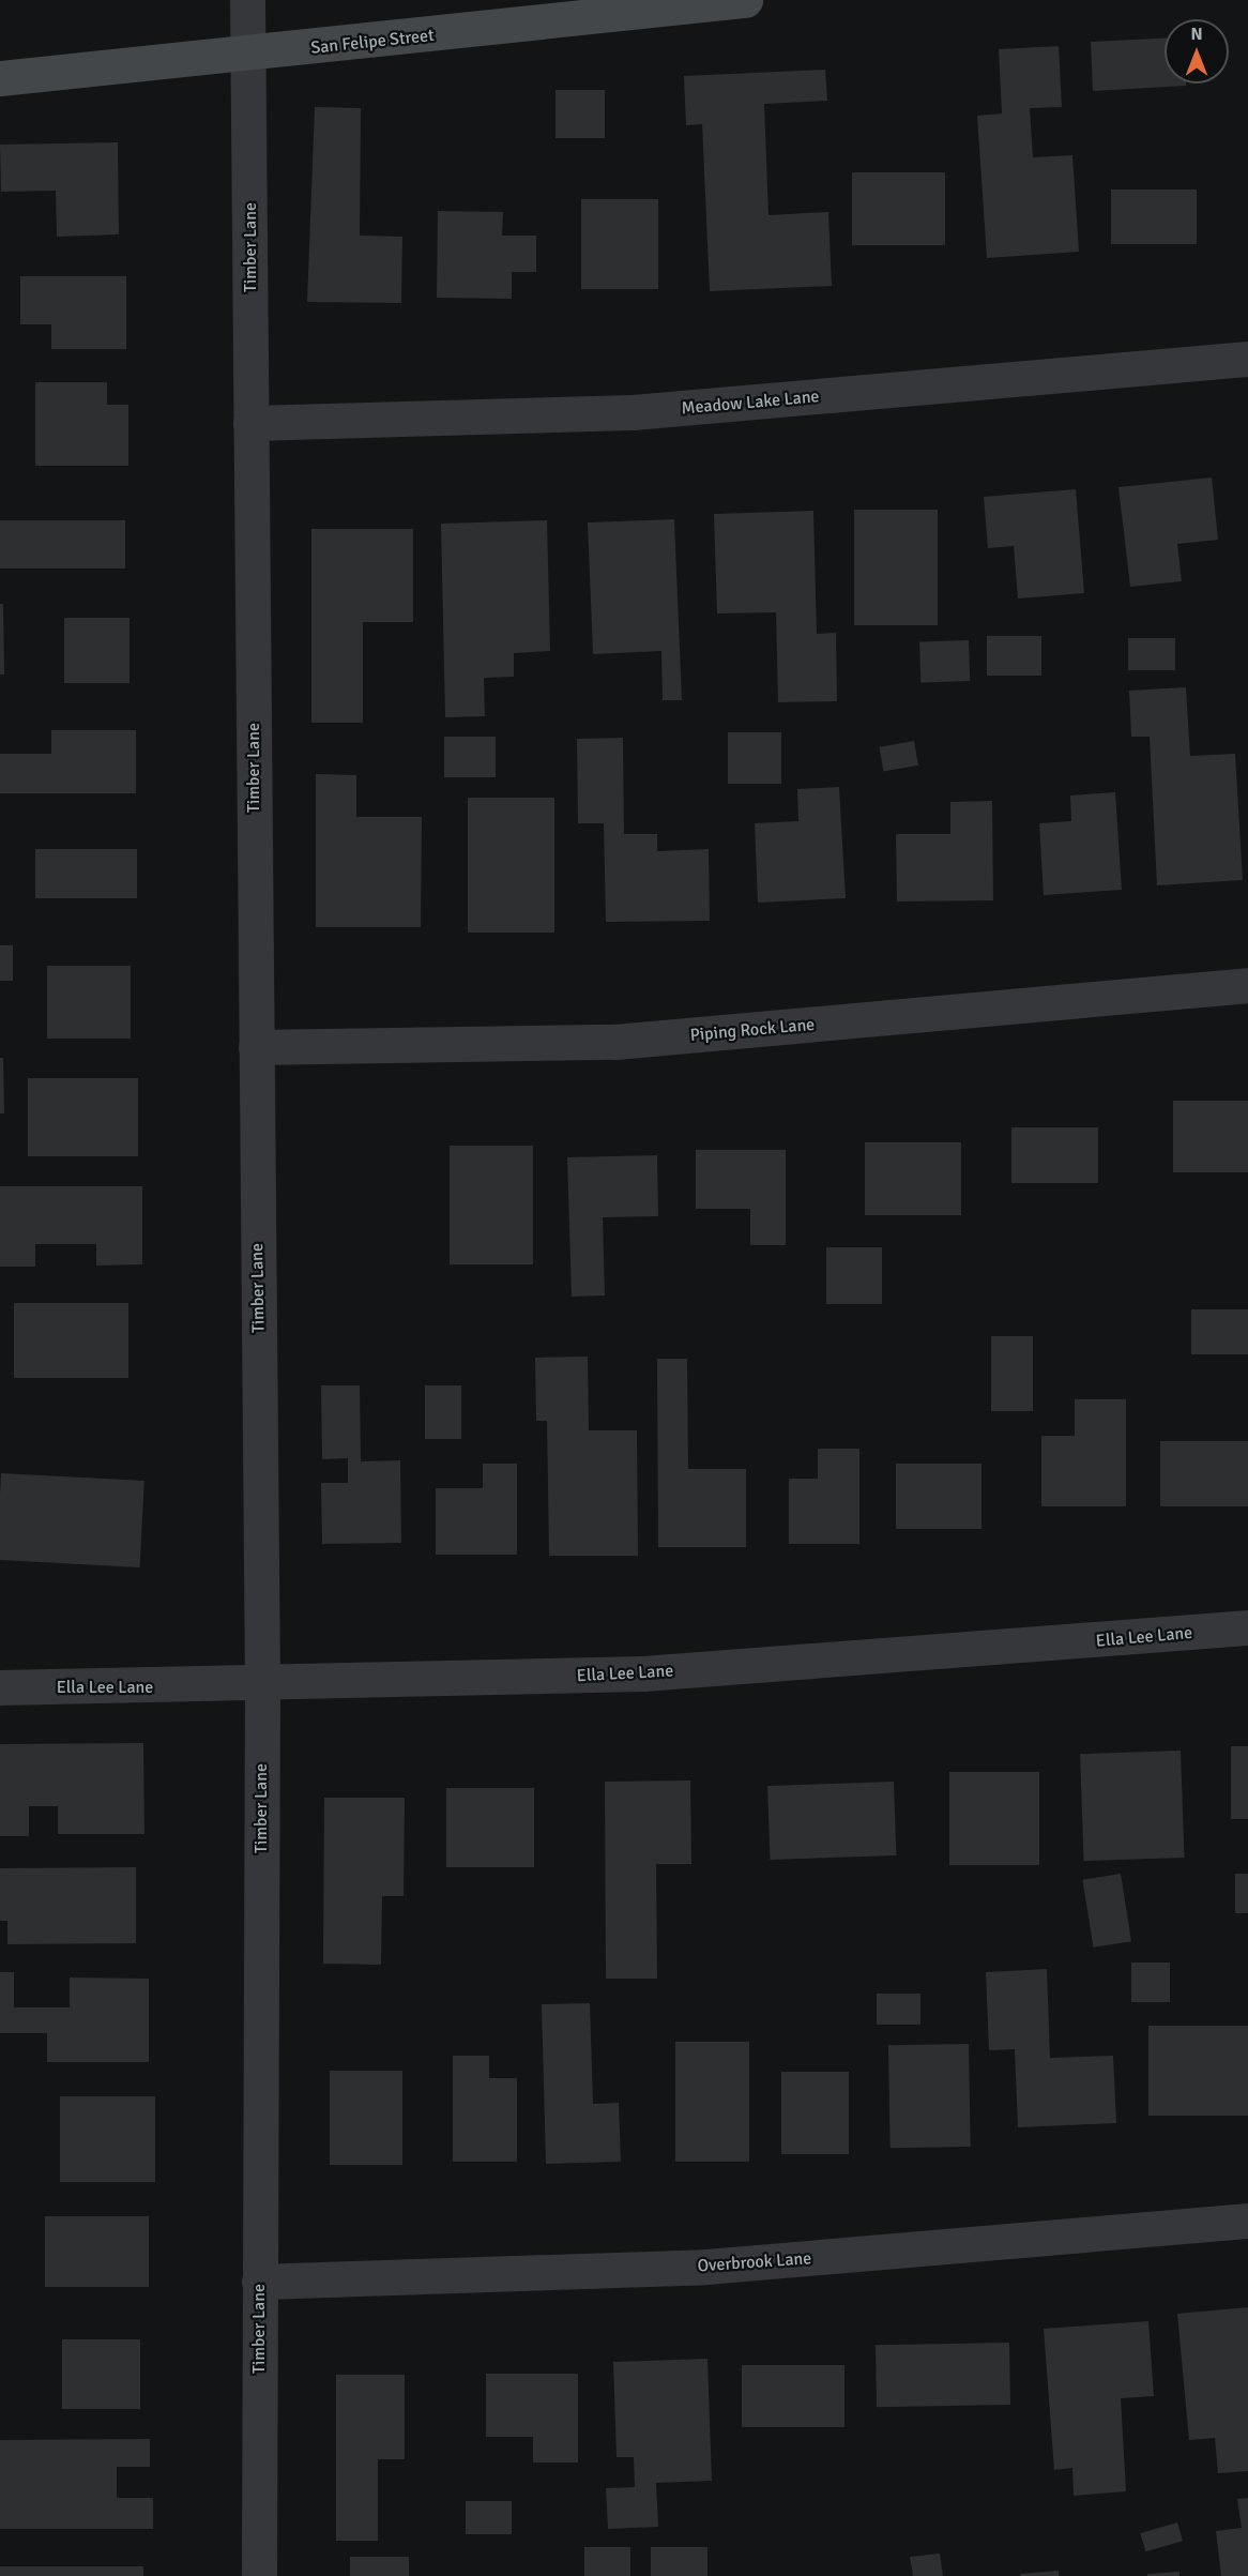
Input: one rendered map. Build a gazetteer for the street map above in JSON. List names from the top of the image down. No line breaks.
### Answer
{"streets":{"main road":["San Felipe Street"],"street":["Timber Lane","Meadow Lake Lane","Piping Rock Lane","Ella Lee Lane","Overbrook Lane"]},"crossings":[["San Felipe Street","Timber Lane"],["Timber Lane","Meadow Lake Lane"],["Timber Lane","Piping Rock Lane"],["Timber Lane","Ella Lee Lane"],["Timber Lane","Overbrook Lane"]],"north":"top"}
